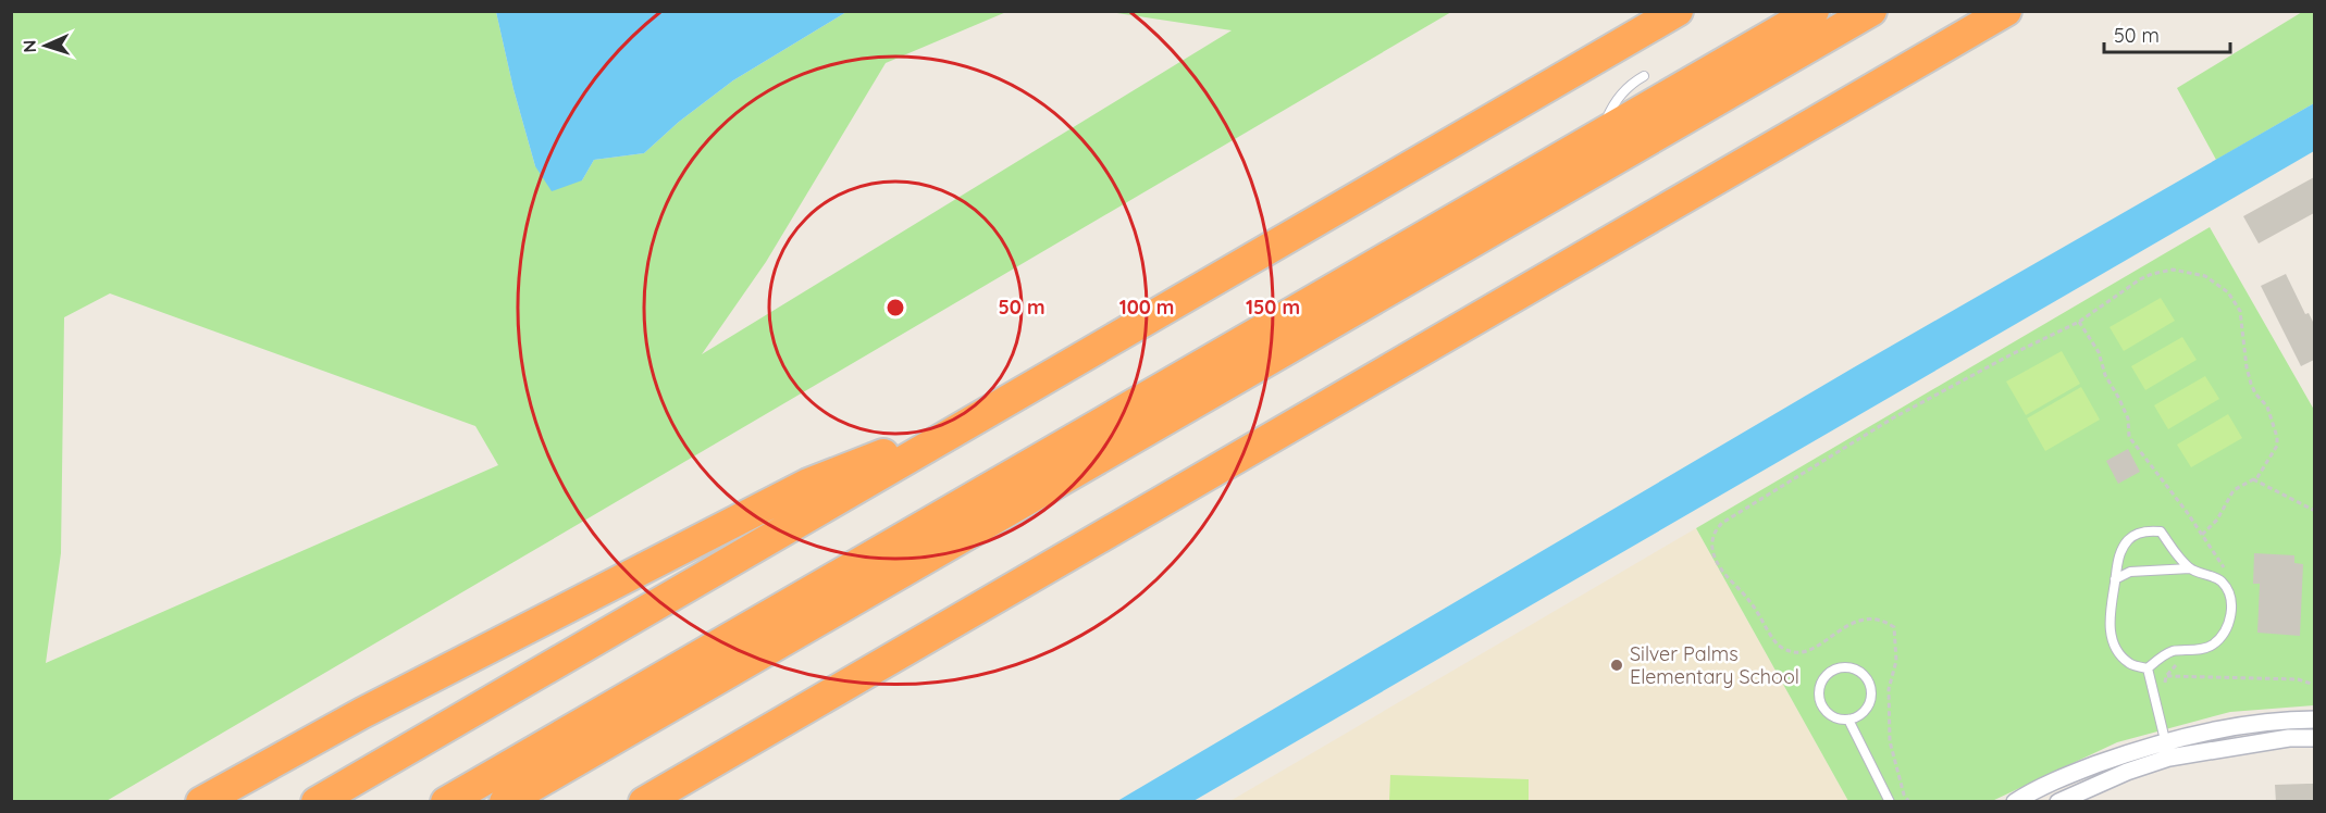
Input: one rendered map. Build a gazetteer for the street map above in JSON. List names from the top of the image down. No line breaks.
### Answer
{"places":["Silver Palms Elementary School"],"scale_bar":"50 m","north":"left","rings":["50 m","100 m","150 m"]}
